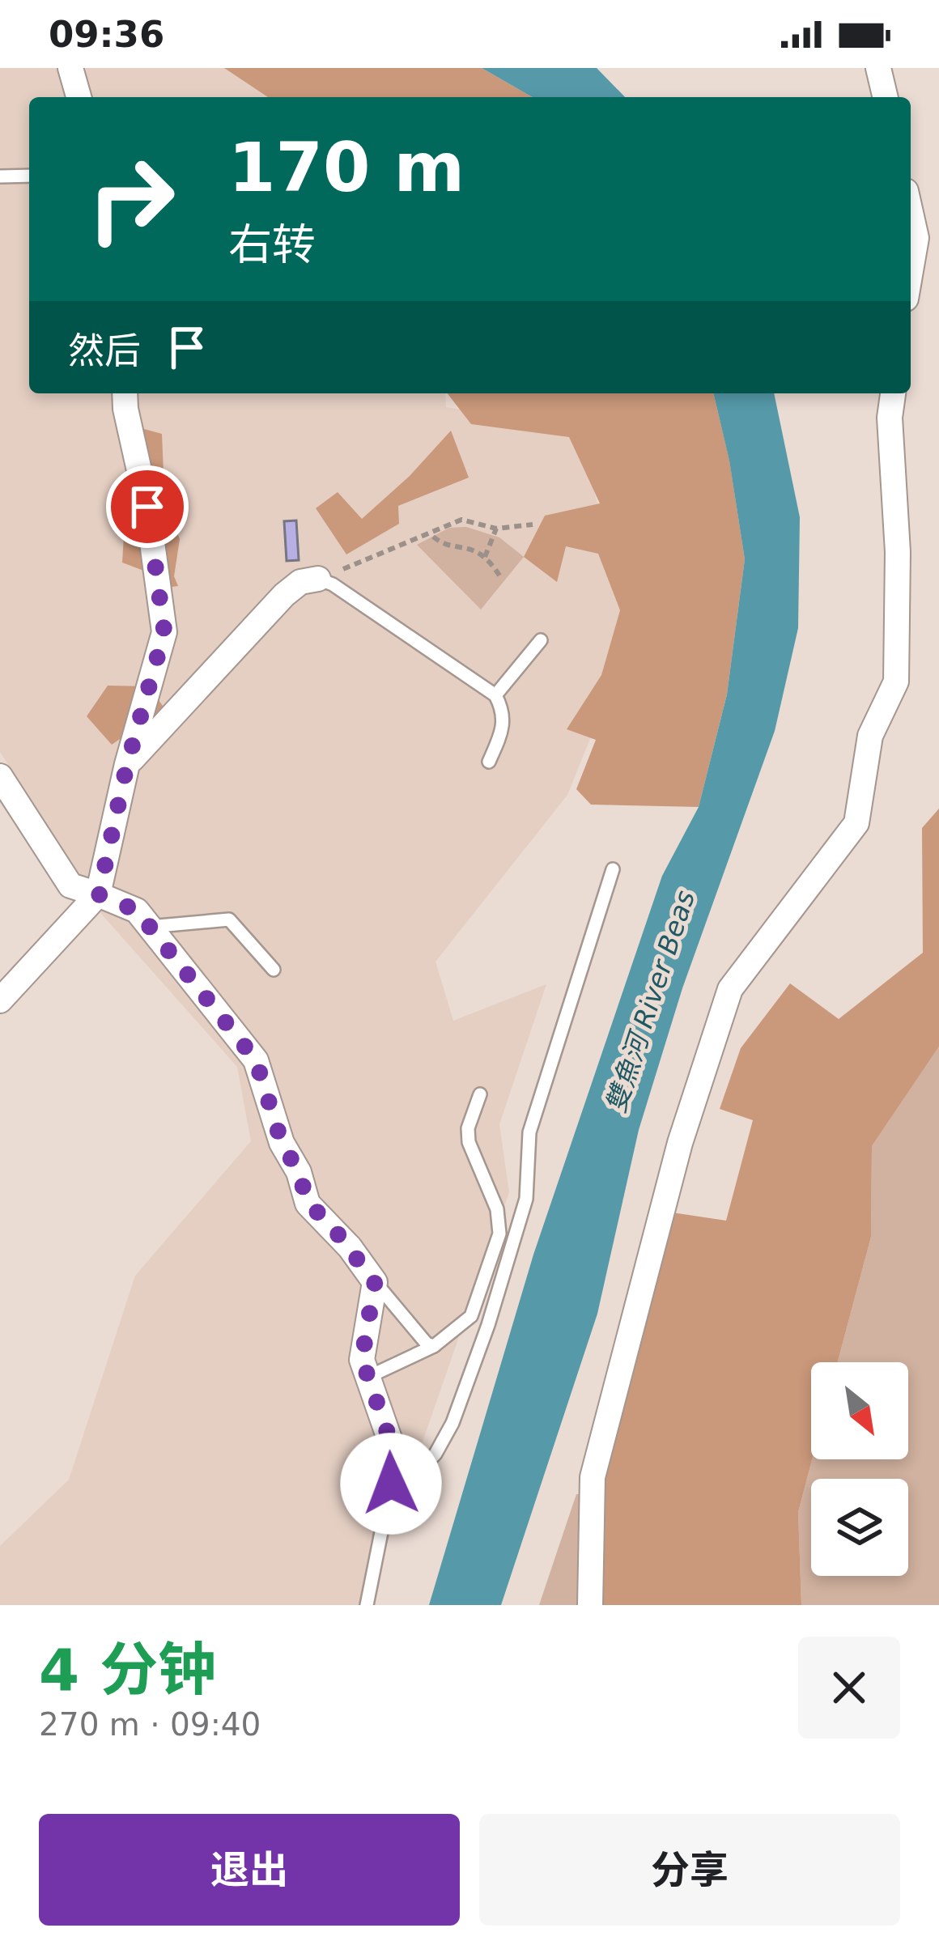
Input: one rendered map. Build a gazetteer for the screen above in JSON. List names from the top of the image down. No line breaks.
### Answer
{"water":["雙魚河 River Beas"],"north":"bottom right","page":{"status":"09:36","turn":["170 m","右转"],"then":"然后","heading":["4 分钟","270 m · 09:40"],"buttons":["退出","分享"]}}
